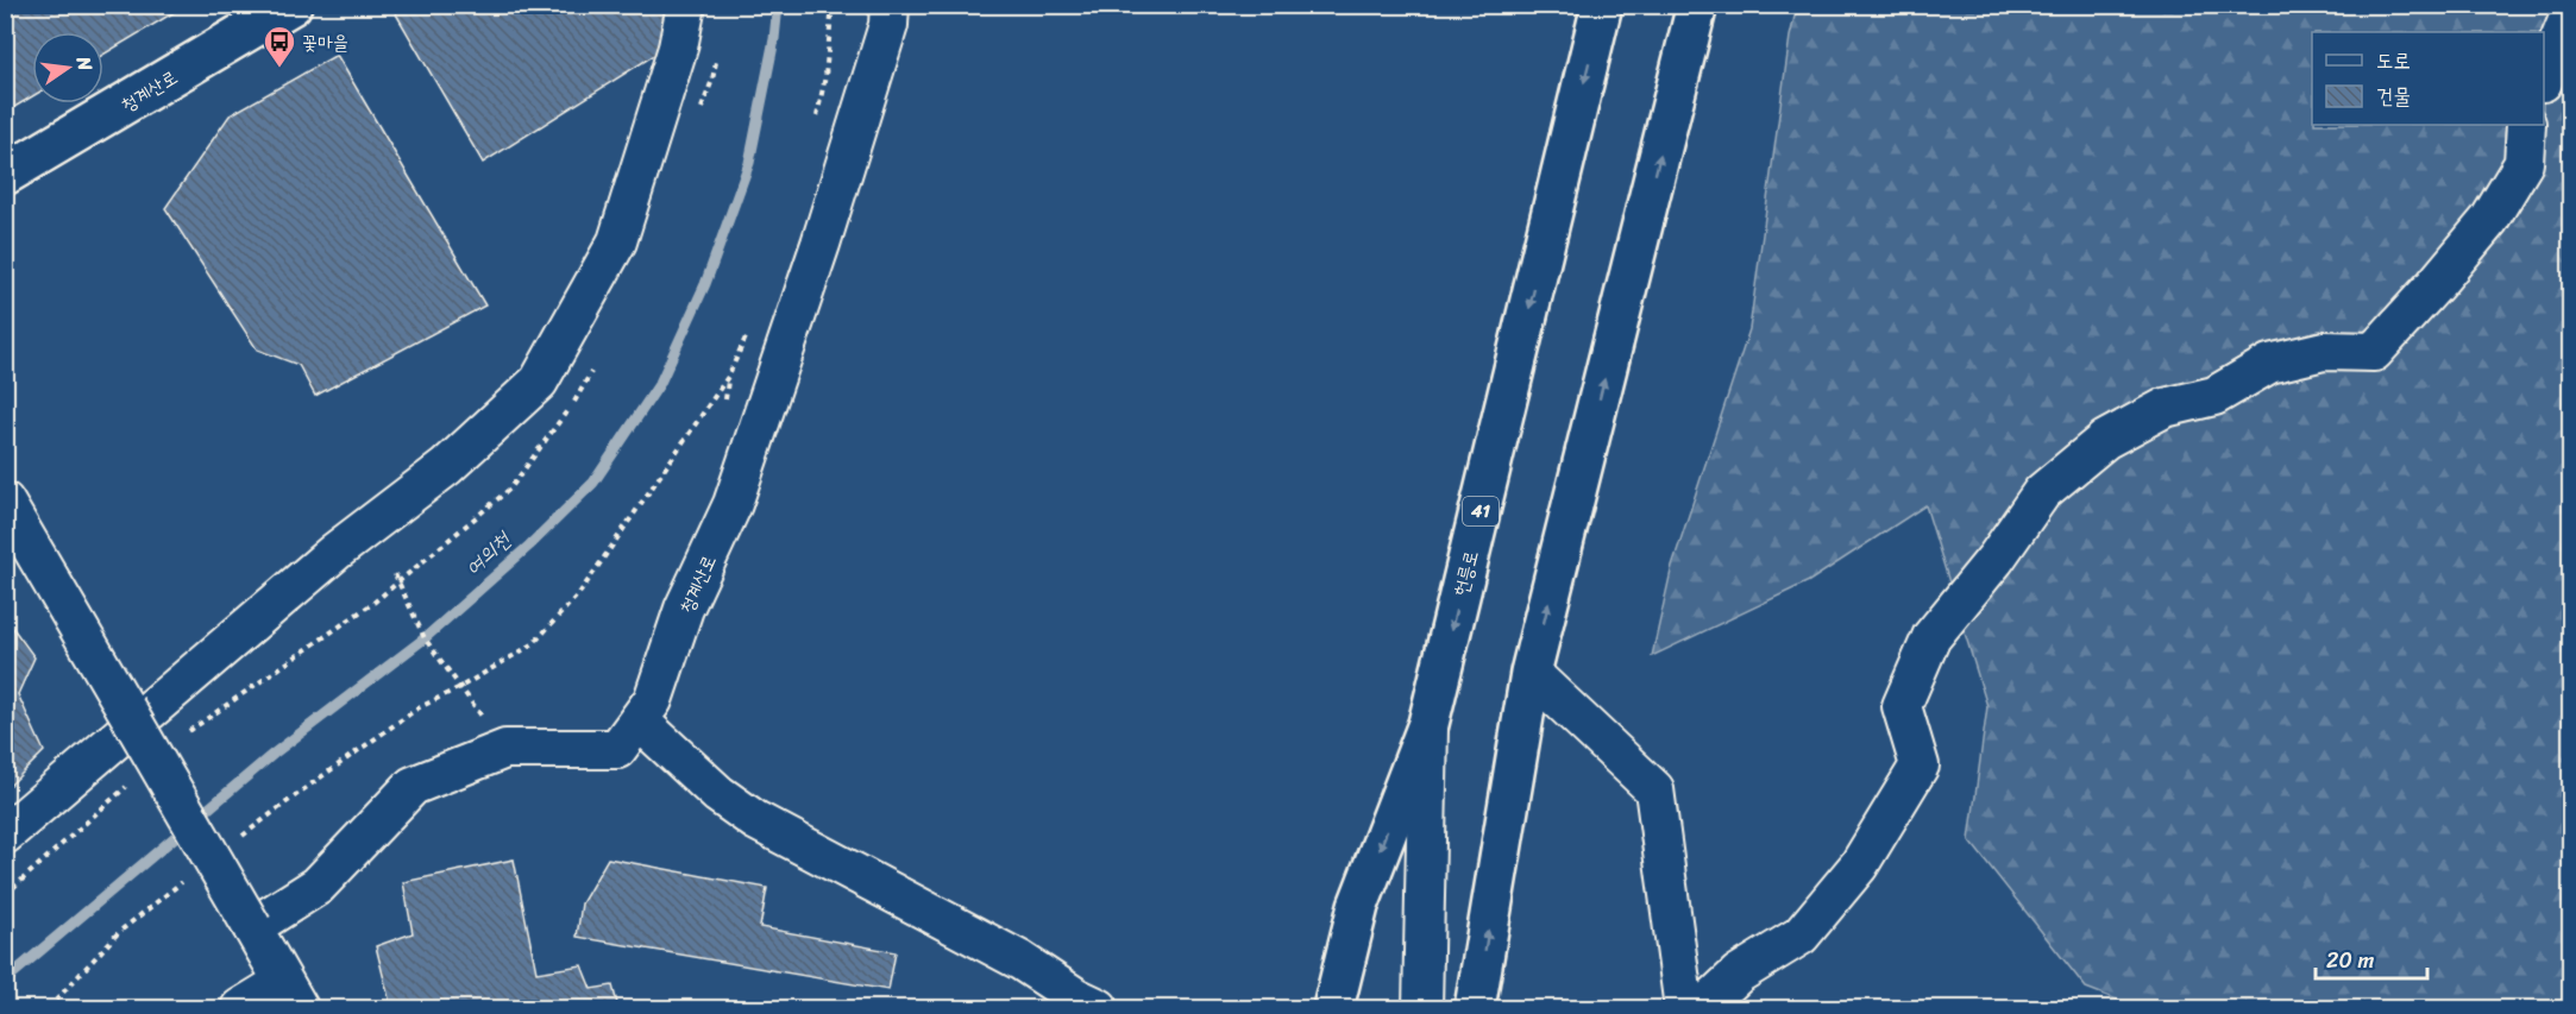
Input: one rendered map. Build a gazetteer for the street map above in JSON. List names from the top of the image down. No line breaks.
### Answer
{"streets":{"main road":["청계산로","41","헌릉로"]},"water":["여의천"],"places":{"bus stop":["꽃마을"]},"legend":["도로","건물"],"scale_bar":"20 m","north":"right"}
